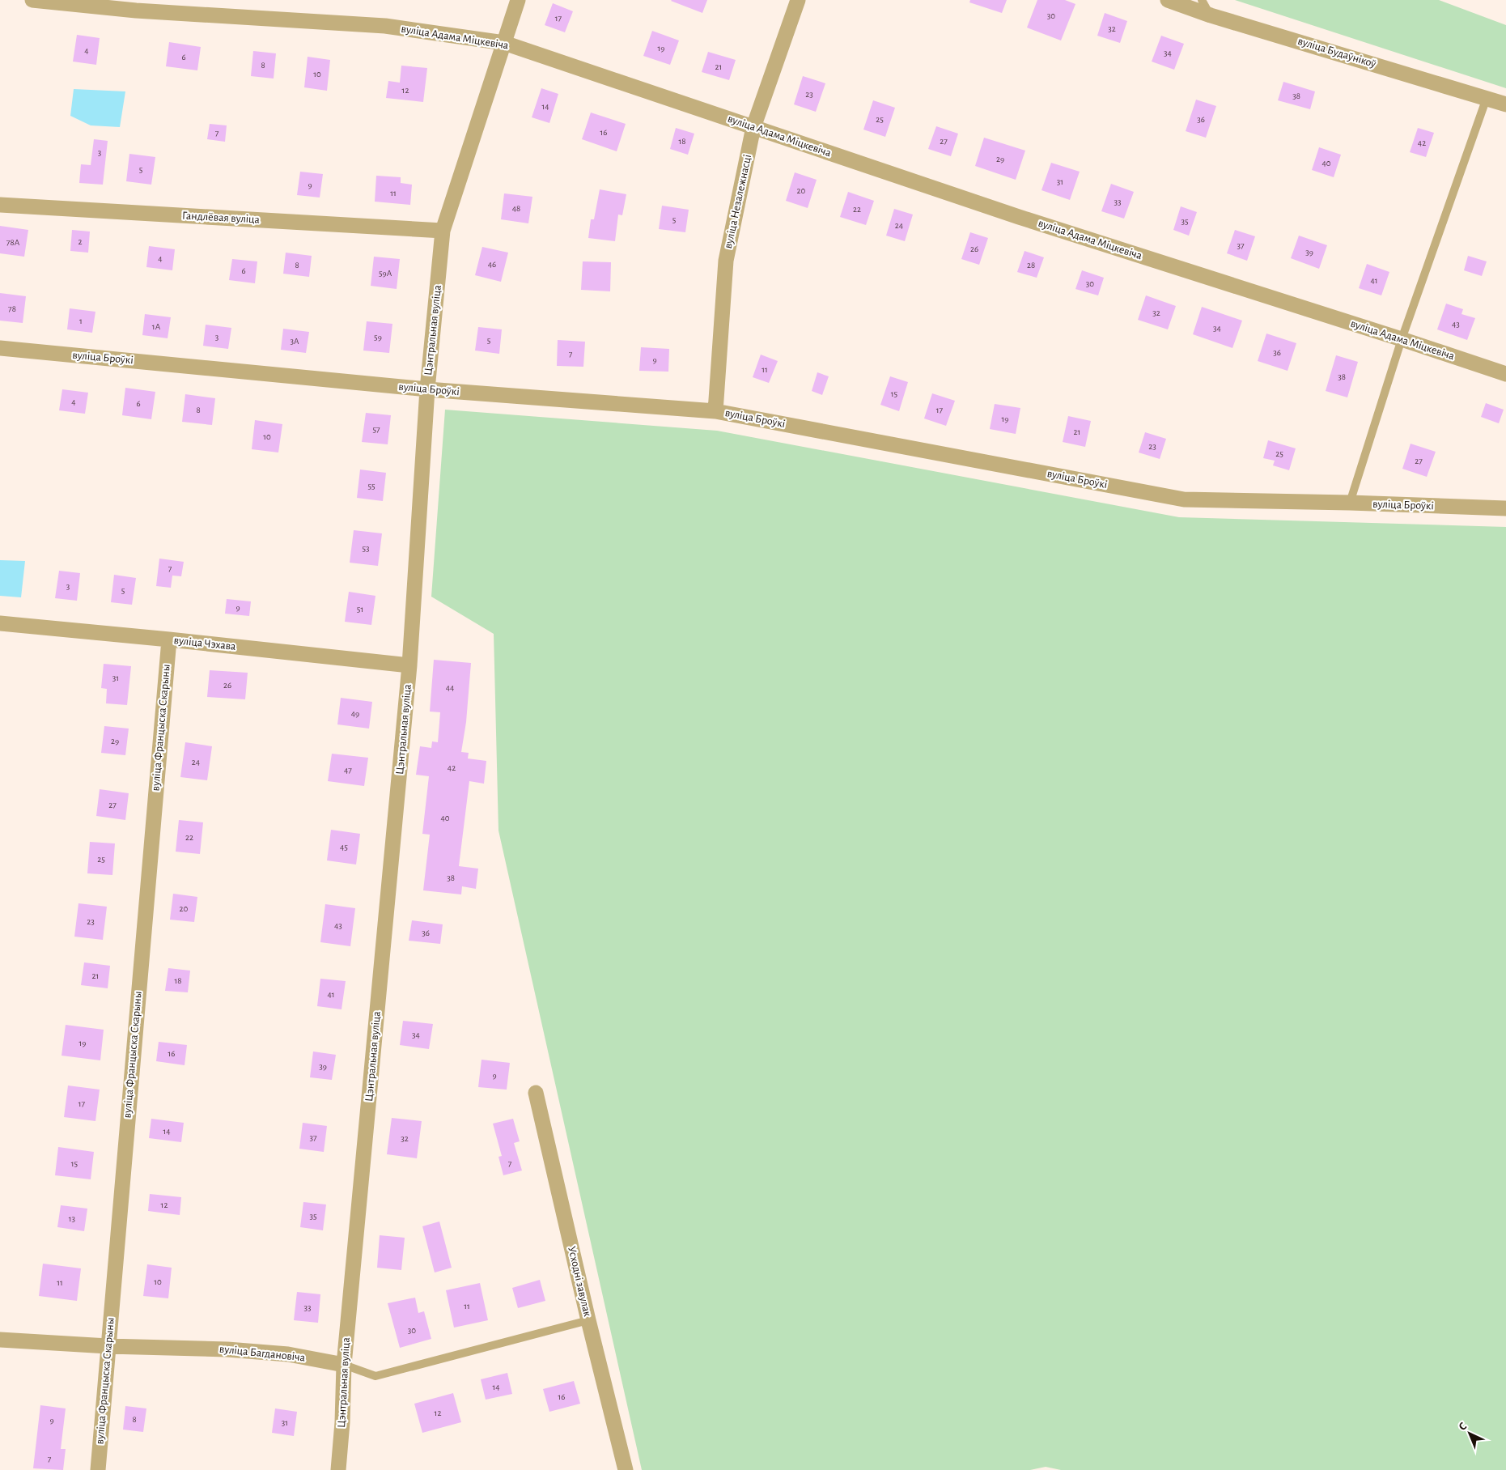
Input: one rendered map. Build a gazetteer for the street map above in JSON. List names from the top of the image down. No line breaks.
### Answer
{"streets":{"street":["вуліца Адама Міцкевіча","вуліца Будаўнікоў","вуліца Незалежнасці","Гандлёвая вуліца","Цэнтральная вуліца","вуліца Броўкі","вуліца Чэхава","вуліца Францыска Скарыны","Усходні завулак","вуліца Багдановіча"]},"crossings":[["вуліца Адама Міцкевіча","вуліца Незалежнасці"],["вуліца Адама Міцкевіча","Цэнтральная вуліца"],["вуліца Незалежнасці","вуліца Броўкі"],["Гандлёвая вуліца","Цэнтральная вуліца"],["Цэнтральная вуліца","вуліца Броўкі"],["Цэнтральная вуліца","вуліца Чэхава"],["Цэнтральная вуліца","вуліца Багдановіча"],["вуліца Чэхава","вуліца Францыска Скарыны"],["вуліца Францыска Скарыны","вуліца Багдановіча"],["Усходні завулак","вуліца Багдановіча"]],"house_numbers":["30","17","32","19","4","34","6","8","21","10","12","23","38","14","25","36","16","7","18","27","42","3","29","40","5","31","9","20","11","33","48","22","5","35","24","2","78А","37","26","39","4","46","8","28","6","59А","41","30","78","32","1","43","1А","34","3","59","5","3А","36","7","9","11","38","15","4","6","8","17","19","57","21","10","23","25","27","55","53","7","3","5","9","51","31","26","44","49","29","24","42","47","27","40","22","45","25","38","20","23","43","36","21","18","41","34","19","16","39","9","17","14","37","32","15","7","12","35","13","10","11","11","33","30","14","16","12","8","9","31","7"],"north":"top left"}
